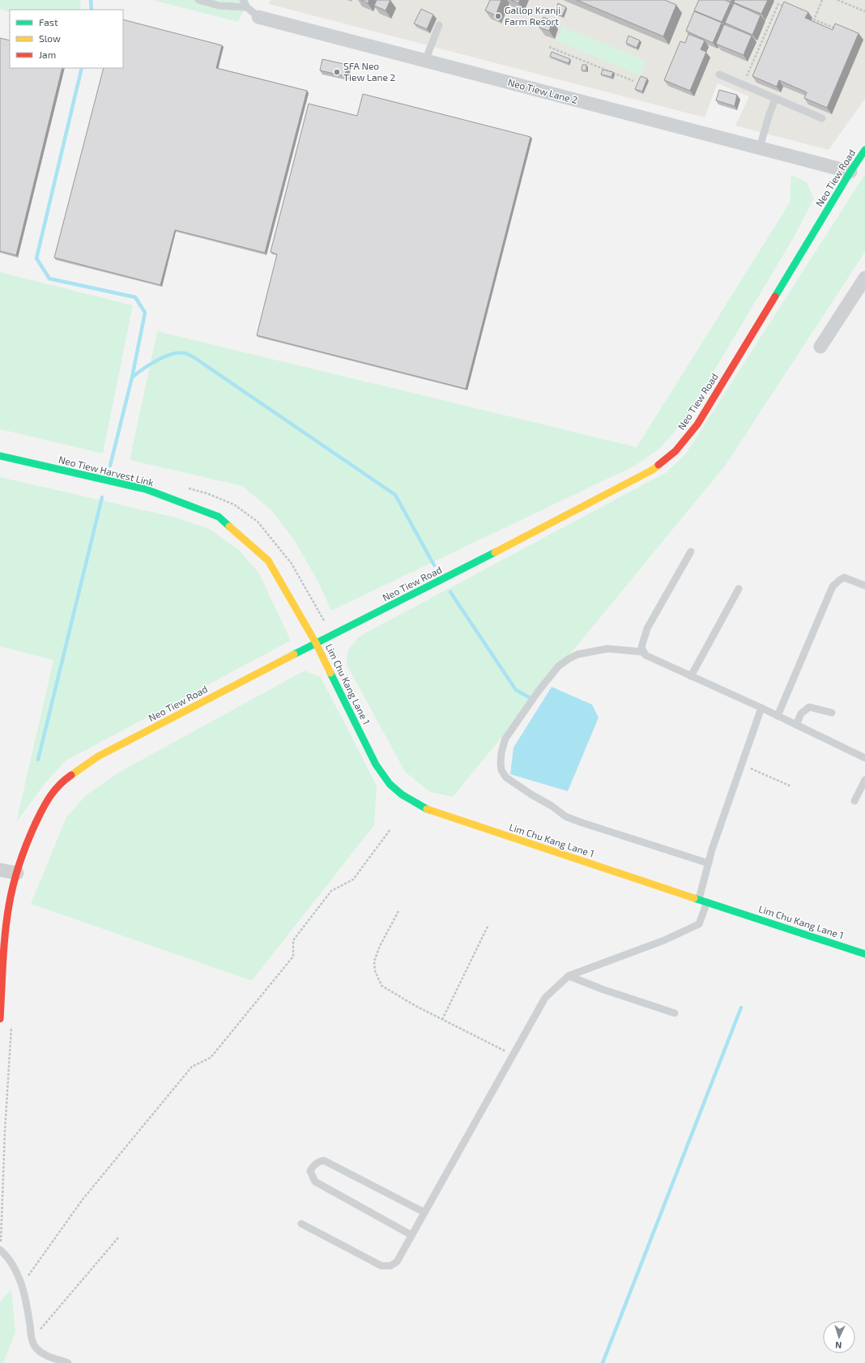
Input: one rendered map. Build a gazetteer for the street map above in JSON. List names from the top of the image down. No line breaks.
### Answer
{"streets":{"main road":["Neo Tiew Road","Neo Tiew Harvest Link","Lim Chu Kang Lane 1"],"street":["Neo Tiew Lane 2"]},"crossings":[["Neo Tiew Lane 2","Neo Tiew Road"],["Neo Tiew Road","Neo Tiew Harvest Link"],["Neo Tiew Road","Lim Chu Kang Lane 1"],["Neo Tiew Harvest Link","Lim Chu Kang Lane 1"]],"places":["Gallop Kranji Farm Resort","SFA Neo Tiew Lane 2"],"legend":["Fast","Slow","Jam"],"north":"bottom"}
